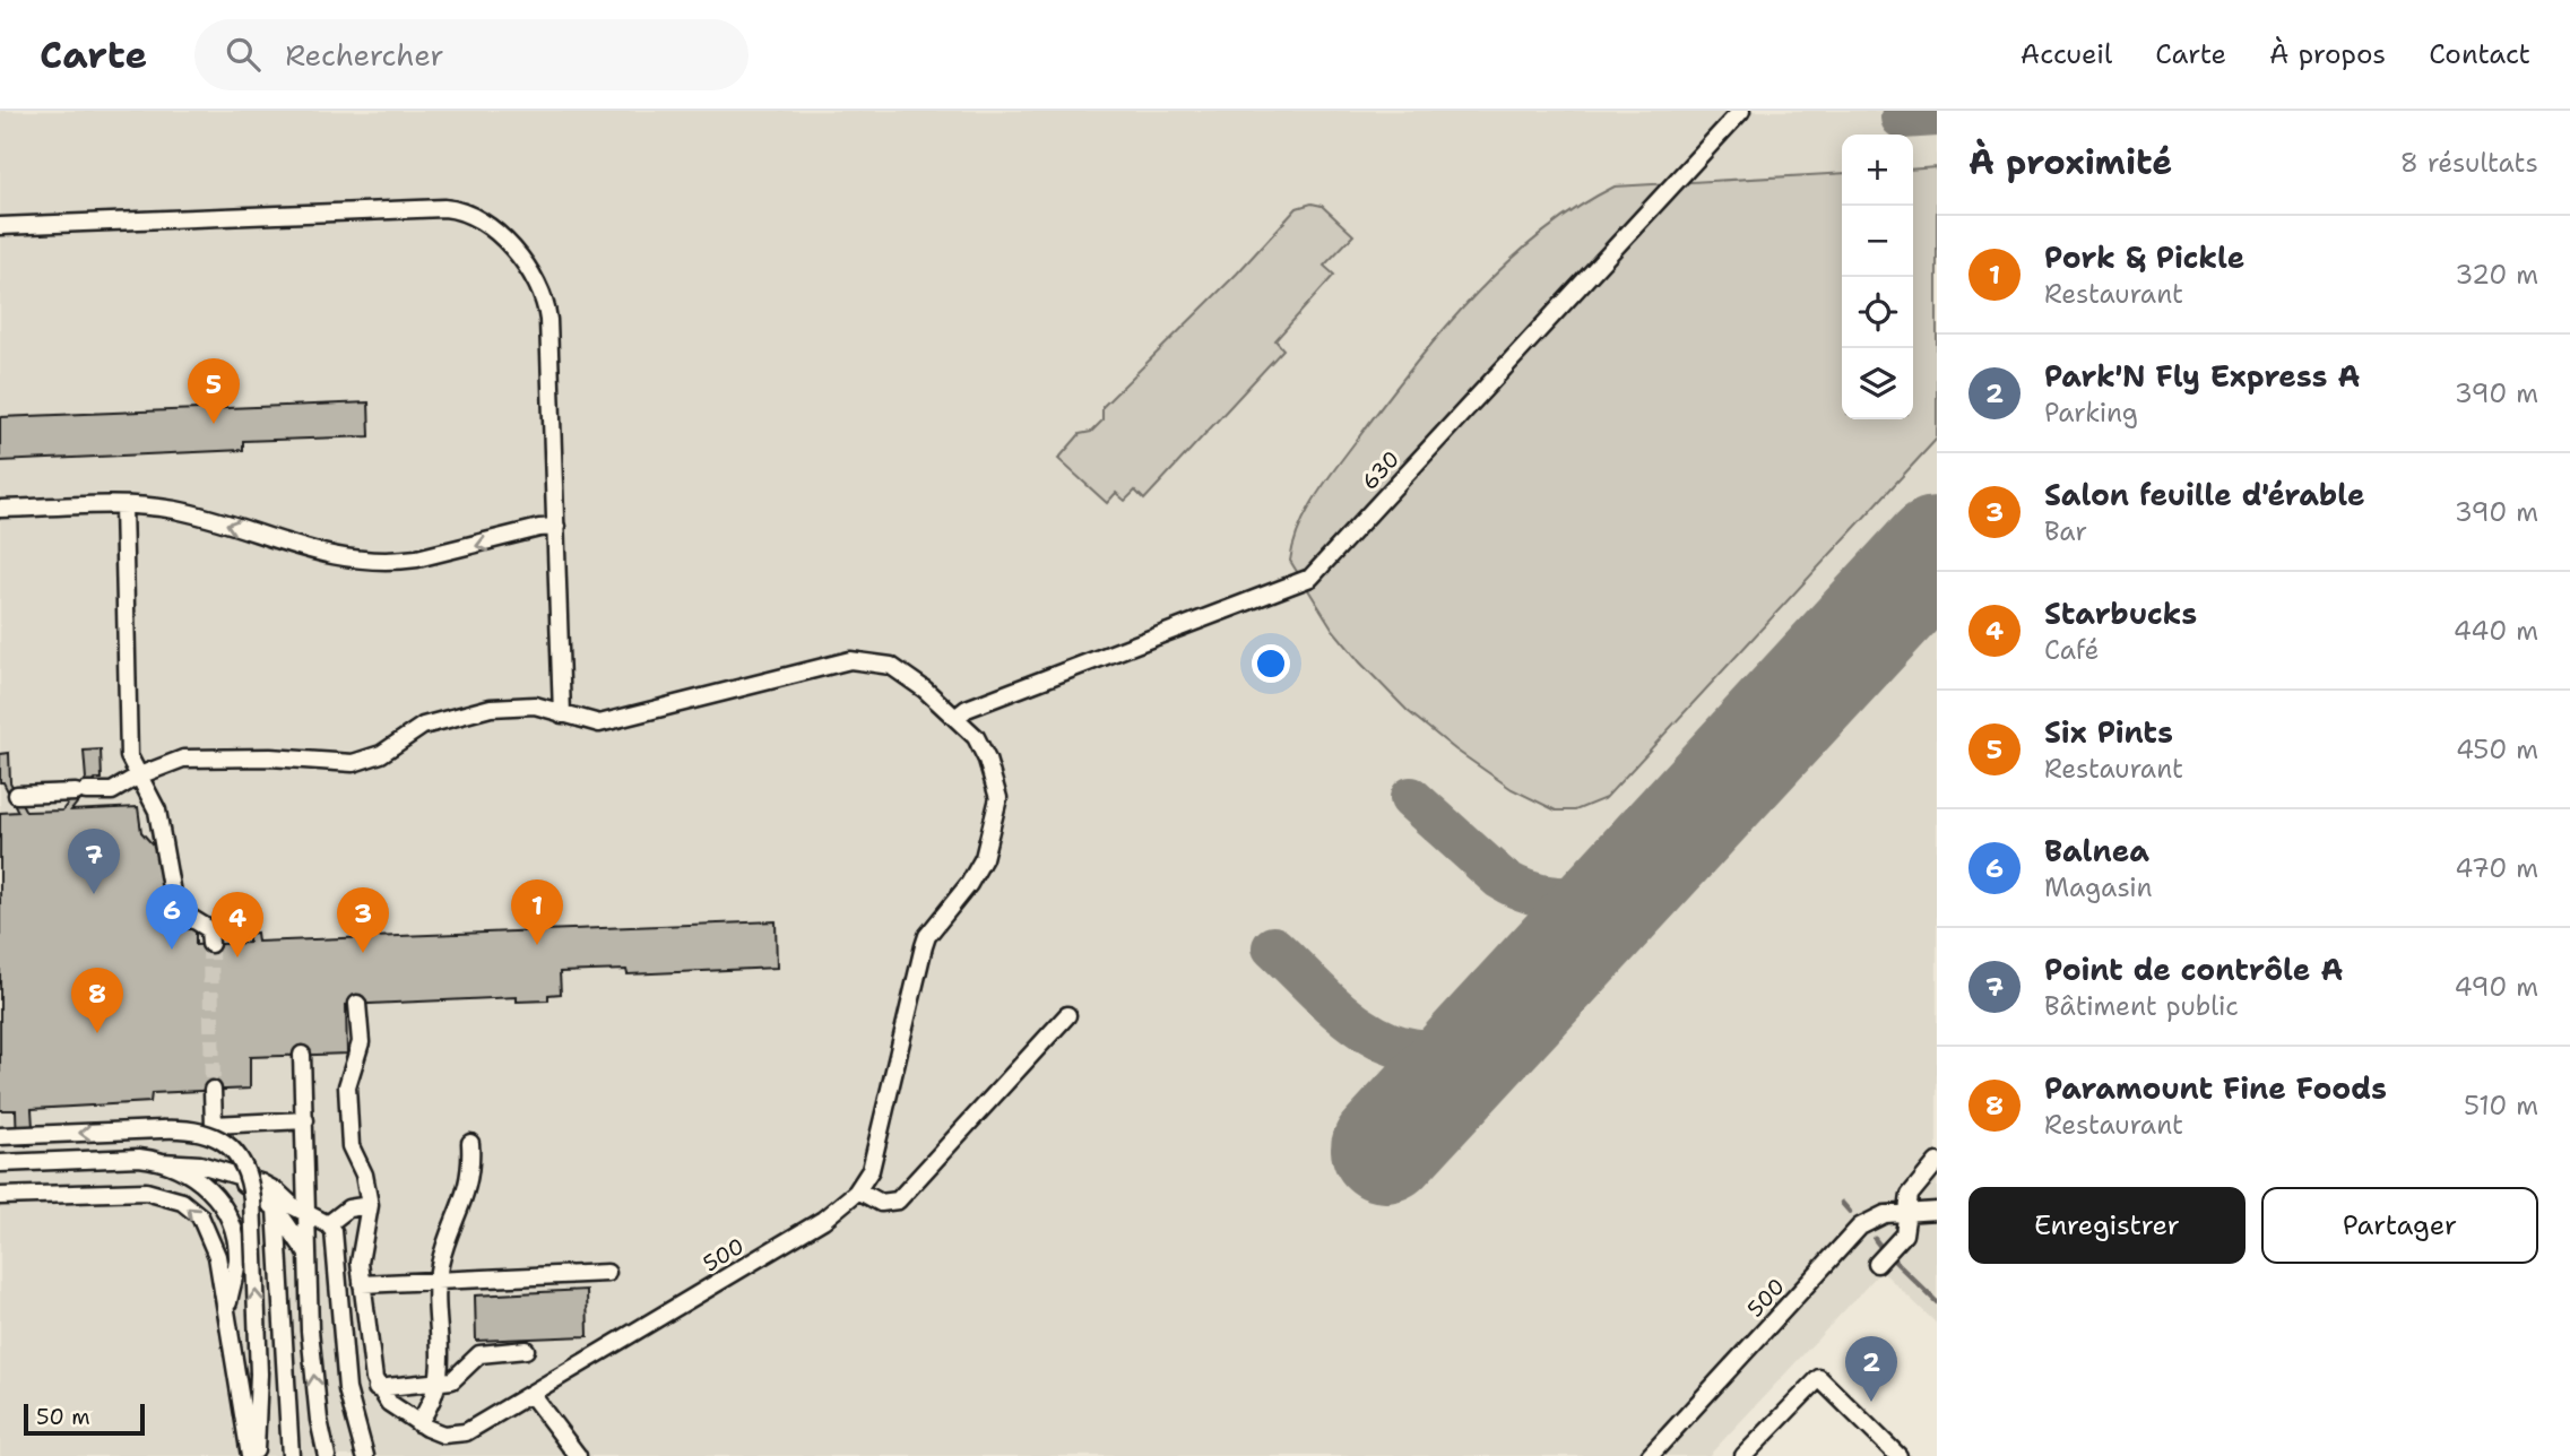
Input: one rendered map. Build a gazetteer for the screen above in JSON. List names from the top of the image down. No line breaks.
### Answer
{"streets":{"street":["630","500"]},"crossings":[["630","500"]],"scale_bar":"50 m","page":{"header":"Carte","search":"Rechercher","nav":["Accueil","Carte","À propos","Contact"],"heading":["À proximité","8 résultats"],"map_buttons":["+","−"],"list":[{"mark":"1","name":"Pork & Pickle","note":"Restaurant","value":"320 m"},{"mark":"2","name":"Park'N Fly Express A","note":"Parking","value":"390 m"},{"mark":"3","name":"Salon feuille d'érable","note":"Bar","value":"390 m"},{"mark":"4","name":"Starbucks","note":"Café","value":"440 m"},{"mark":"5","name":"Six Pints","note":"Restaurant","value":"450 m"},{"mark":"6","name":"Balnea","note":"Magasin","value":"470 m"},{"mark":"7","name":"Point de contrôle A","note":"Bâtiment public","value":"490 m"},{"mark":"8","name":"Paramount Fine Foods","note":"Restaurant","value":"510 m"}],"pins":["5","7","1","6","3","4","8","2"],"buttons":["Enregistrer","Partager"],"scale":"50 m"}}
